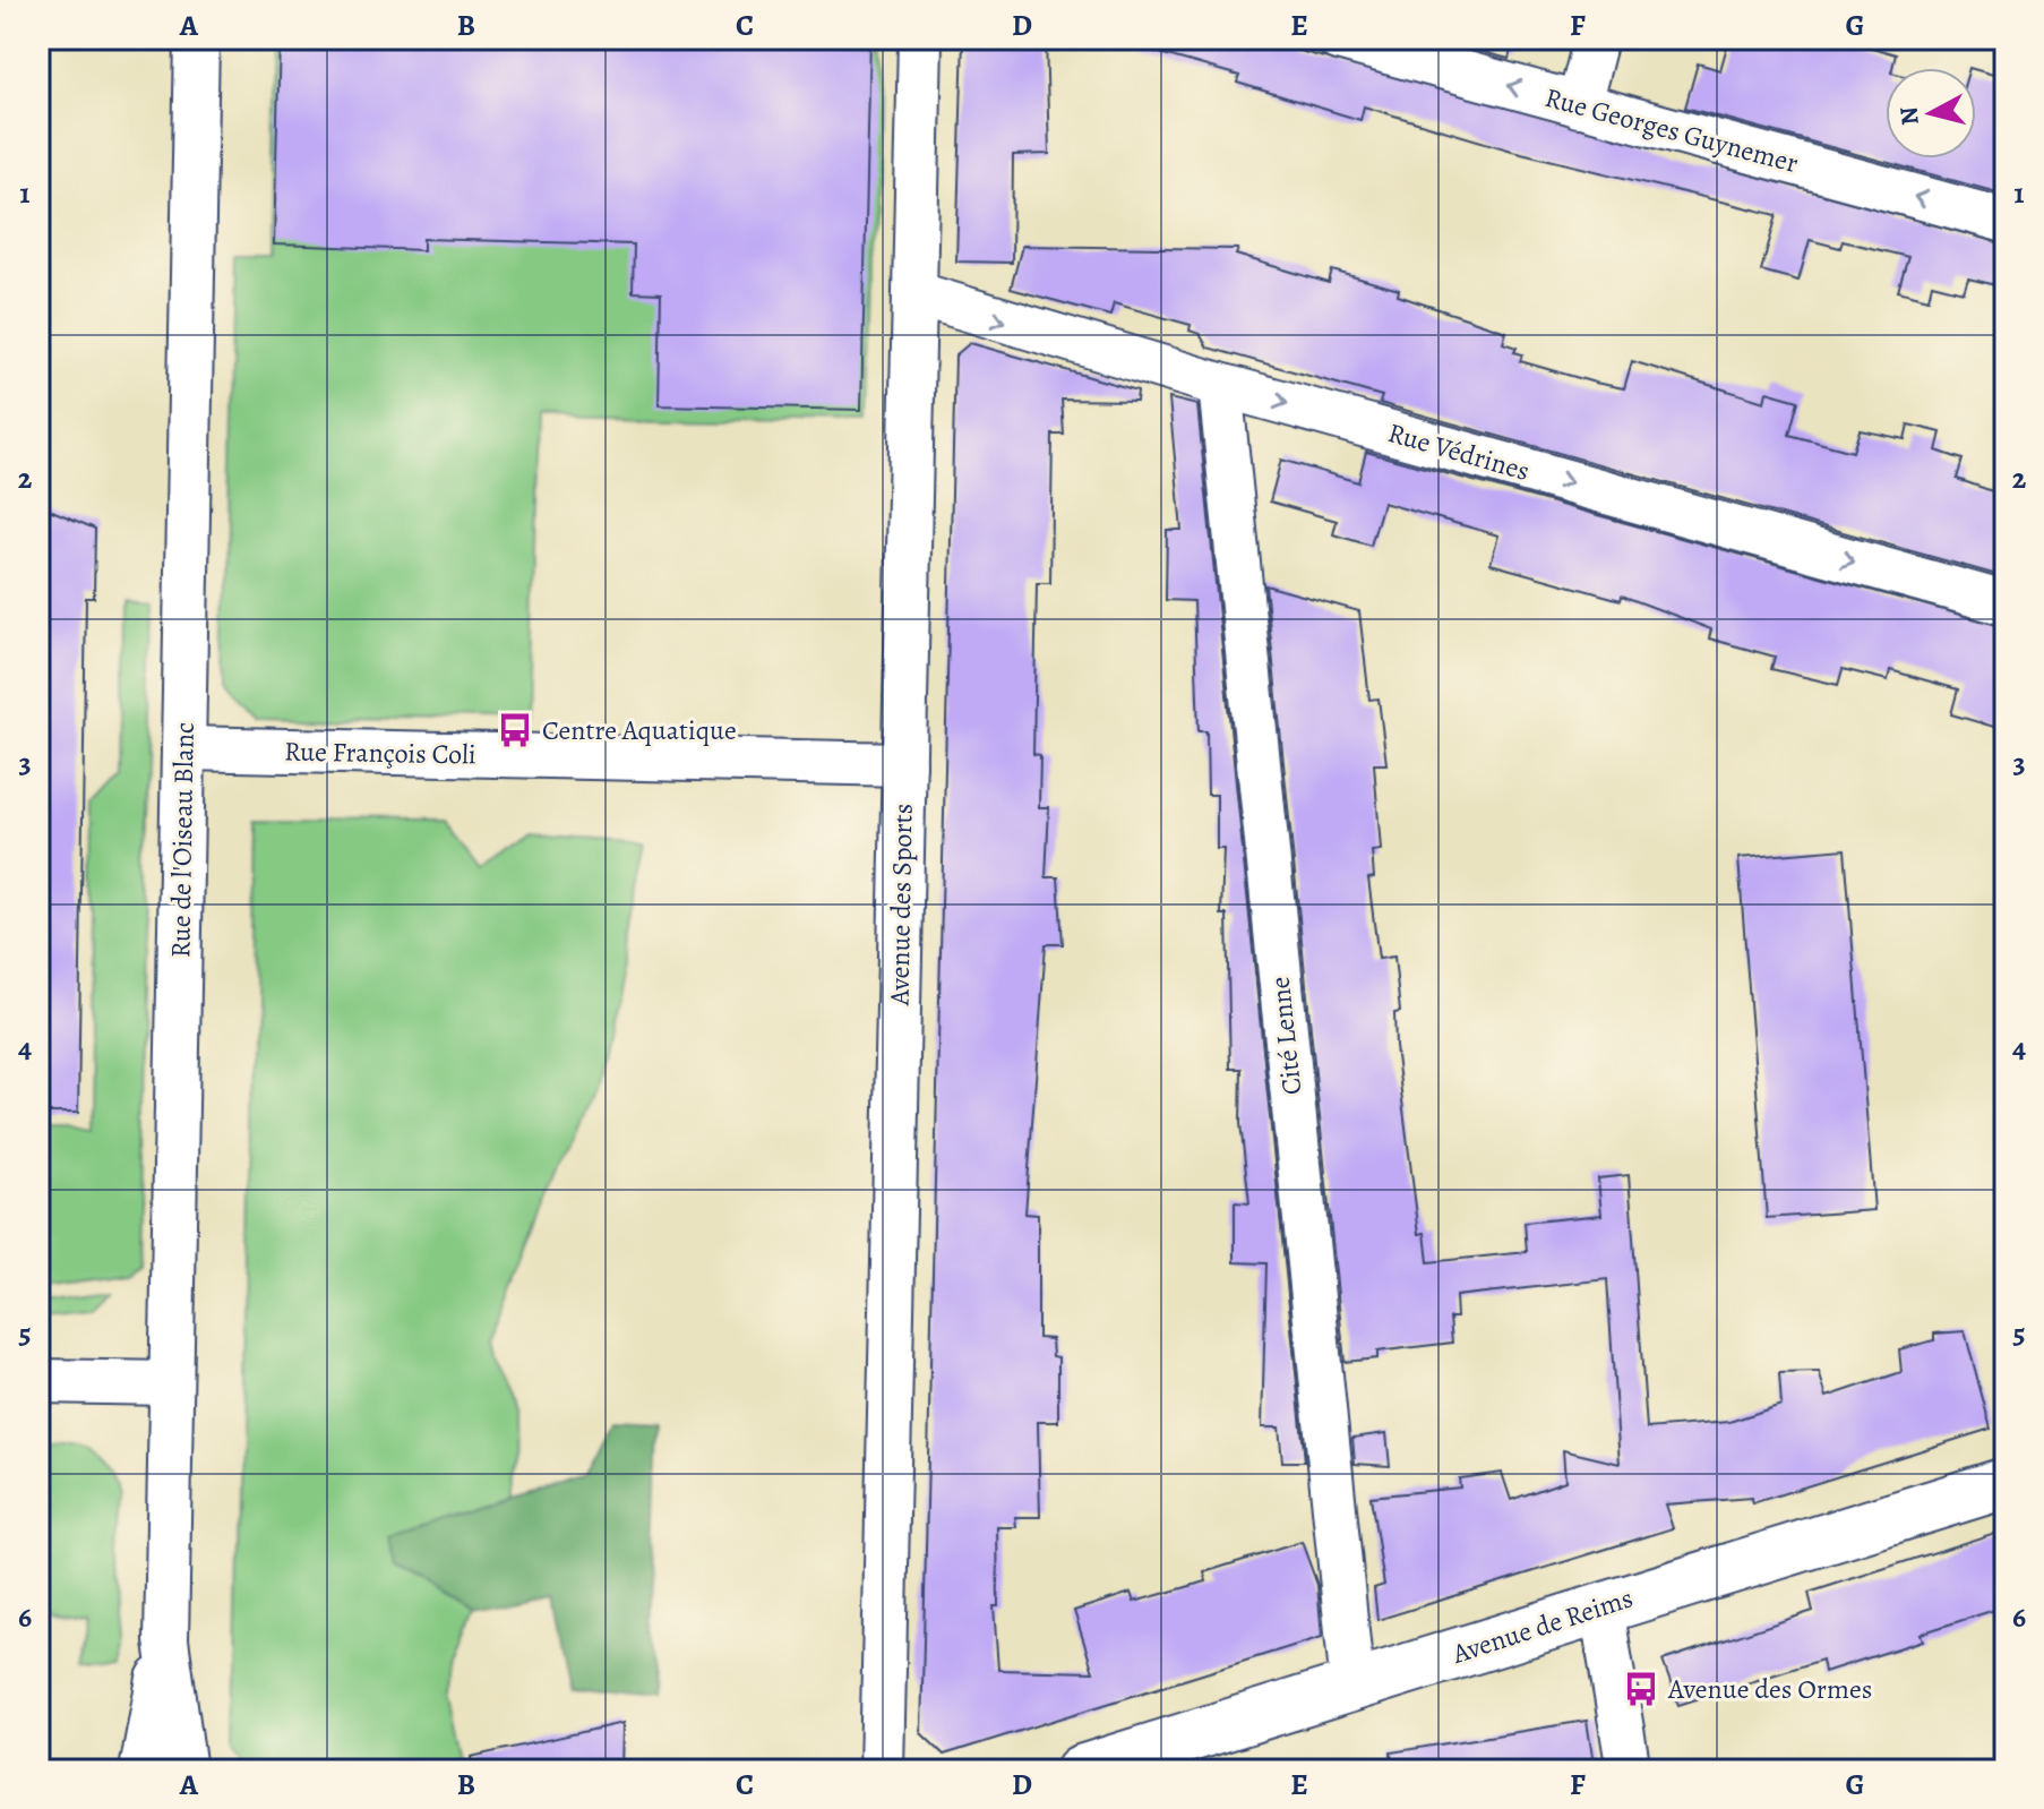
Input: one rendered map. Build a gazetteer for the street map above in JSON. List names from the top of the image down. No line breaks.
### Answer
{"streets":{"street":["Rue Georges Guynemer","Rue Védrines","Rue François Coli","Rue de l'Oiseau Blanc","Avenue des Sports","Cité Lenne","Avenue de Reims"]},"crossings":[["Rue Védrines","Avenue des Sports"],["Rue Védrines","Cité Lenne"],["Rue François Coli","Rue de l'Oiseau Blanc"],["Rue François Coli","Avenue des Sports"],["Cité Lenne","Avenue de Reims"]],"one_way":["Rue Georges Guynemer","Rue Védrines"],"places":{"bus stop":["Centre Aquatique","Avenue des Ormes"]},"north":"left","grid":{"columns":["A","B","C","D","E","F","G"],"rows":["1","2","3","4","5","6"]}}
